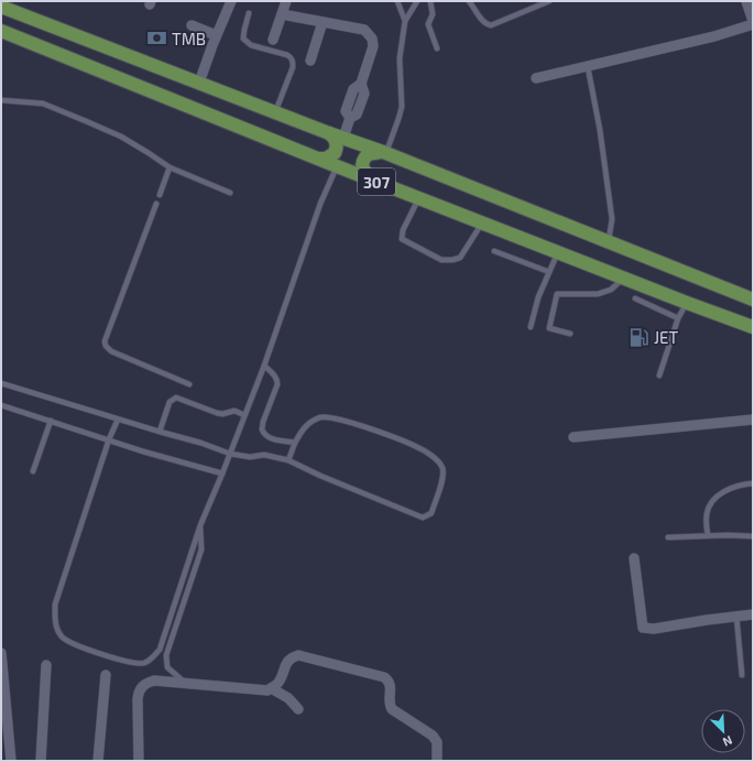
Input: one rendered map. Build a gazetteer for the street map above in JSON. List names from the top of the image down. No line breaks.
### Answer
{"streets":{"main road":["307"]},"places":{"bank":["TMB"],"fuel station":["JET"]},"north":"bottom right"}
